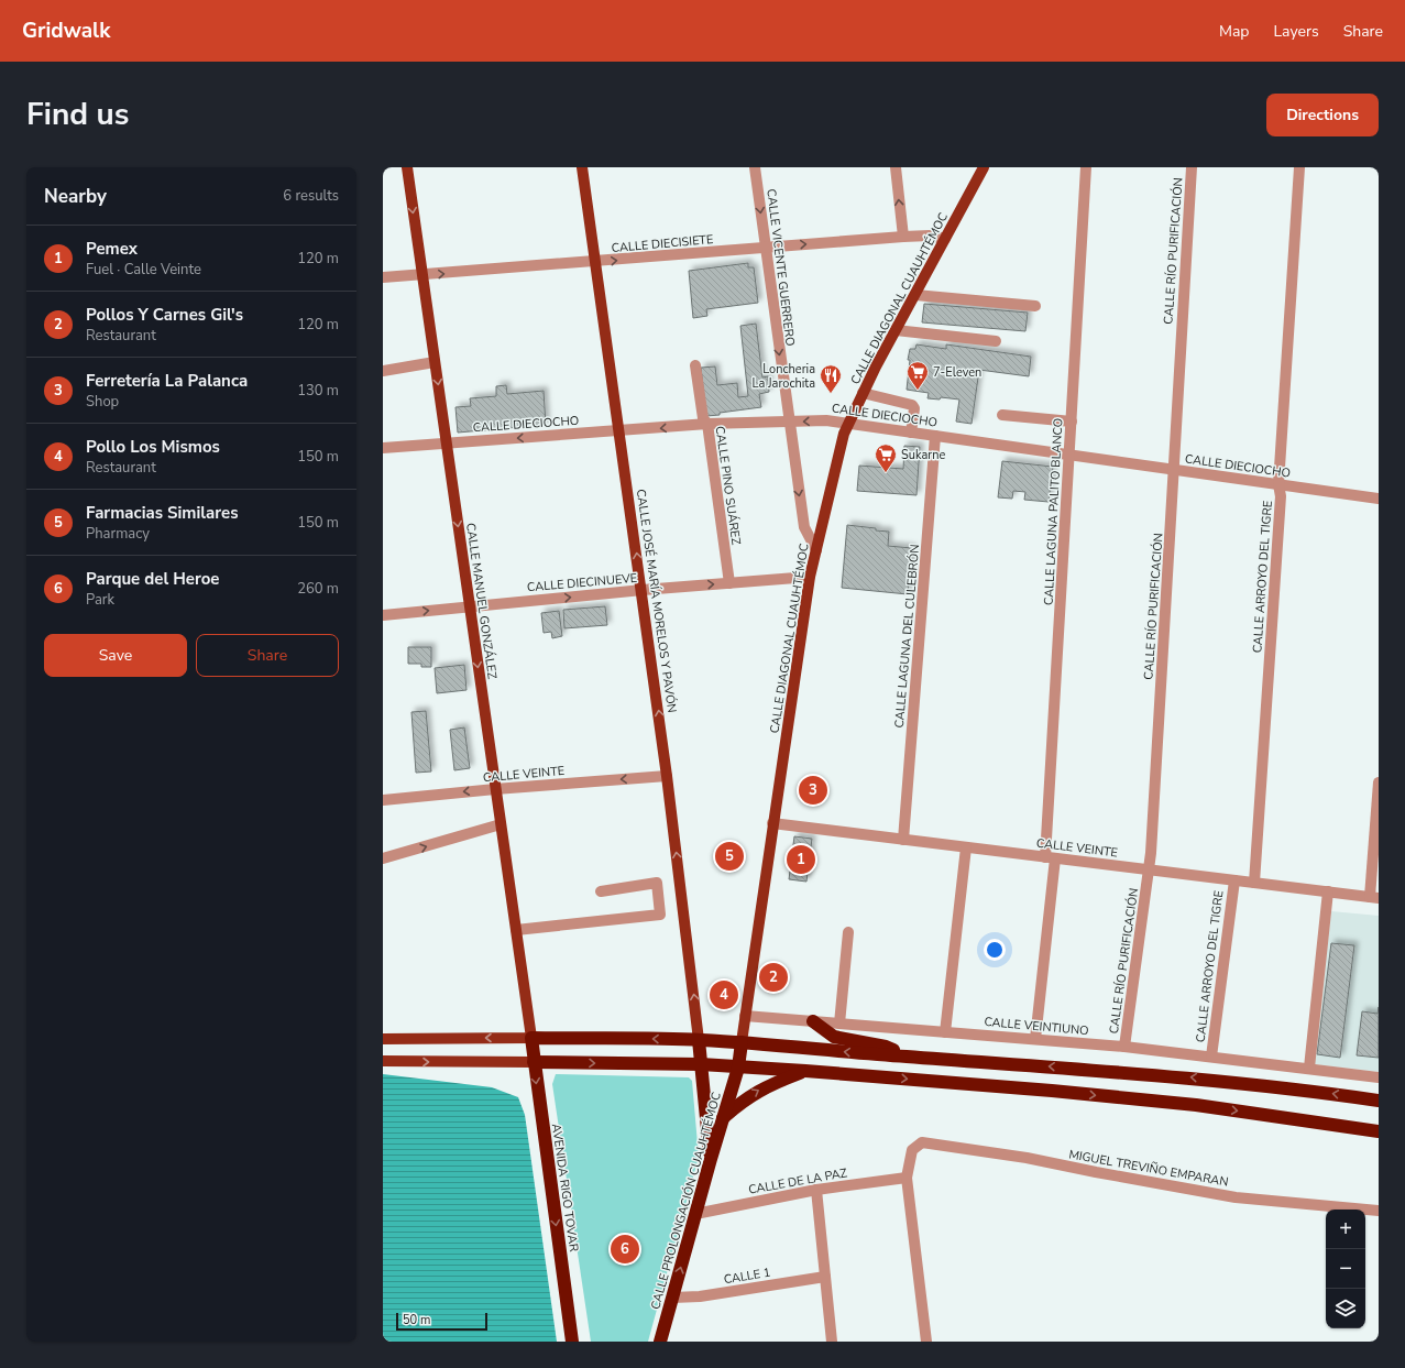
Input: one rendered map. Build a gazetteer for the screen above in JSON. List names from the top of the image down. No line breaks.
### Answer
{"streets":{"highway":["AVENIDA RIGO TOVAR","CALLE PROLONGACIÓN CUAUHTÉMOC"],"main road":["CALLE DIAGONAL CUAUHTÉMOC","CALLE MANUEL GONZÁLEZ","CALLE JOSÉ MARÍA MORELOS Y PAVÓN"],"street":["CALLE DIECISIETE","CALLE RÍO PURIFICACIÓN","CALLE VICENTE GUERRERO","CALLE DIECIOCHO","CALLE PINO SUÁREZ","CALLE LAGUNA PALITO BLANCO","CALLE ARROYO DEL TIGRE","CALLE DIECINUEVE","CALLE LAGUNA DEL CULEBRÓN","CALLE VEINTE","CALLE VEINTIUNO","MIGUEL TREVIÑO EMPARAN","CALLE DE LA PAZ","CALLE 1"]},"crossings":[["CALLE DIECISIETE","CALLE VICENTE GUERRERO"],["CALLE DIECISIETE","CALLE DIAGONAL CUAUHTÉMOC"],["CALLE DIECISIETE","CALLE MANUEL GONZÁLEZ"],["CALLE DIECISIETE","CALLE JOSÉ MARÍA MORELOS Y PAVÓN"],["CALLE RÍO PURIFICACIÓN","CALLE DIECIOCHO"],["CALLE RÍO PURIFICACIÓN","CALLE VEINTE"],["CALLE RÍO PURIFICACIÓN","CALLE VEINTIUNO"],["CALLE VICENTE GUERRERO","CALLE DIAGONAL CUAUHTÉMOC"],["CALLE VICENTE GUERRERO","CALLE DIECIOCHO"],["CALLE DIAGONAL CUAUHTÉMOC","CALLE DIECIOCHO"],["CALLE DIAGONAL CUAUHTÉMOC","CALLE DIECINUEVE"],["CALLE DIAGONAL CUAUHTÉMOC","CALLE VEINTE"],["CALLE DIAGONAL CUAUHTÉMOC","CALLE VEINTIUNO"],["CALLE DIAGONAL CUAUHTÉMOC","CALLE PROLONGACIÓN CUAUHTÉMOC"],["CALLE DIECIOCHO","CALLE PINO SUÁREZ"],["CALLE DIECIOCHO","CALLE LAGUNA PALITO BLANCO"],["CALLE DIECIOCHO","CALLE ARROYO DEL TIGRE"],["CALLE DIECIOCHO","CALLE MANUEL GONZÁLEZ"],["CALLE DIECIOCHO","CALLE JOSÉ MARÍA MORELOS Y PAVÓN"],["CALLE DIECIOCHO","CALLE LAGUNA DEL CULEBRÓN"],["CALLE PINO SUÁREZ","CALLE DIECINUEVE"],["CALLE LAGUNA PALITO BLANCO","CALLE VEINTE"],["CALLE LAGUNA PALITO BLANCO","CALLE VEINTIUNO"],["CALLE ARROYO DEL TIGRE","CALLE VEINTE"],["CALLE ARROYO DEL TIGRE","CALLE VEINTIUNO"],["CALLE DIECINUEVE","CALLE MANUEL GONZÁLEZ"],["CALLE DIECINUEVE","CALLE JOSÉ MARÍA MORELOS Y PAVÓN"],["CALLE MANUEL GONZÁLEZ","CALLE VEINTE"],["CALLE MANUEL GONZÁLEZ","AVENIDA RIGO TOVAR"],["CALLE JOSÉ MARÍA MORELOS Y PAVÓN","CALLE VEINTE"],["CALLE LAGUNA DEL CULEBRÓN","CALLE VEINTE"],["MIGUEL TREVIÑO EMPARAN","CALLE DE LA PAZ"],["CALLE DE LA PAZ","CALLE PROLONGACIÓN CUAUHTÉMOC"],["CALLE PROLONGACIÓN CUAUHTÉMOC","CALLE 1"]],"one_way":["CALLE DIECISIETE","CALLE VICENTE GUERRERO","CALLE DIECINUEVE","CALLE MANUEL GONZÁLEZ","CALLE JOSÉ MARÍA MORELOS Y PAVÓN","AVENIDA RIGO TOVAR"],"places":{"supermarket":["7-Eleven","Sukarne"],"restaurant":["Loncheria La Jarochita"]},"scale_bar":"50 m","page":{"header":"Gridwalk","nav":["Map","Layers","Share"],"title":"Find us","buttons":["Directions",["Save","Share"]],"heading":["Nearby","6 results"],"list":[{"mark":"1","name":"Pemex","note":"Fuel · Calle Veinte","value":"120 m"},{"mark":"2","name":"Pollos Y Carnes Gil's","note":"Restaurant","value":"120 m"},{"mark":"3","name":"Ferretería La Palanca","note":"Shop","value":"130 m"},{"mark":"4","name":"Pollo Los Mismos","note":"Restaurant","value":"150 m"},{"mark":"5","name":"Farmacias Similares","note":"Pharmacy","value":"150 m"},{"mark":"6","name":"Parque del Heroe","note":"Park","value":"260 m"}],"pins":["3","5","1","2","4","6"],"map_buttons":["+","−"],"scale":"50 m"}}
